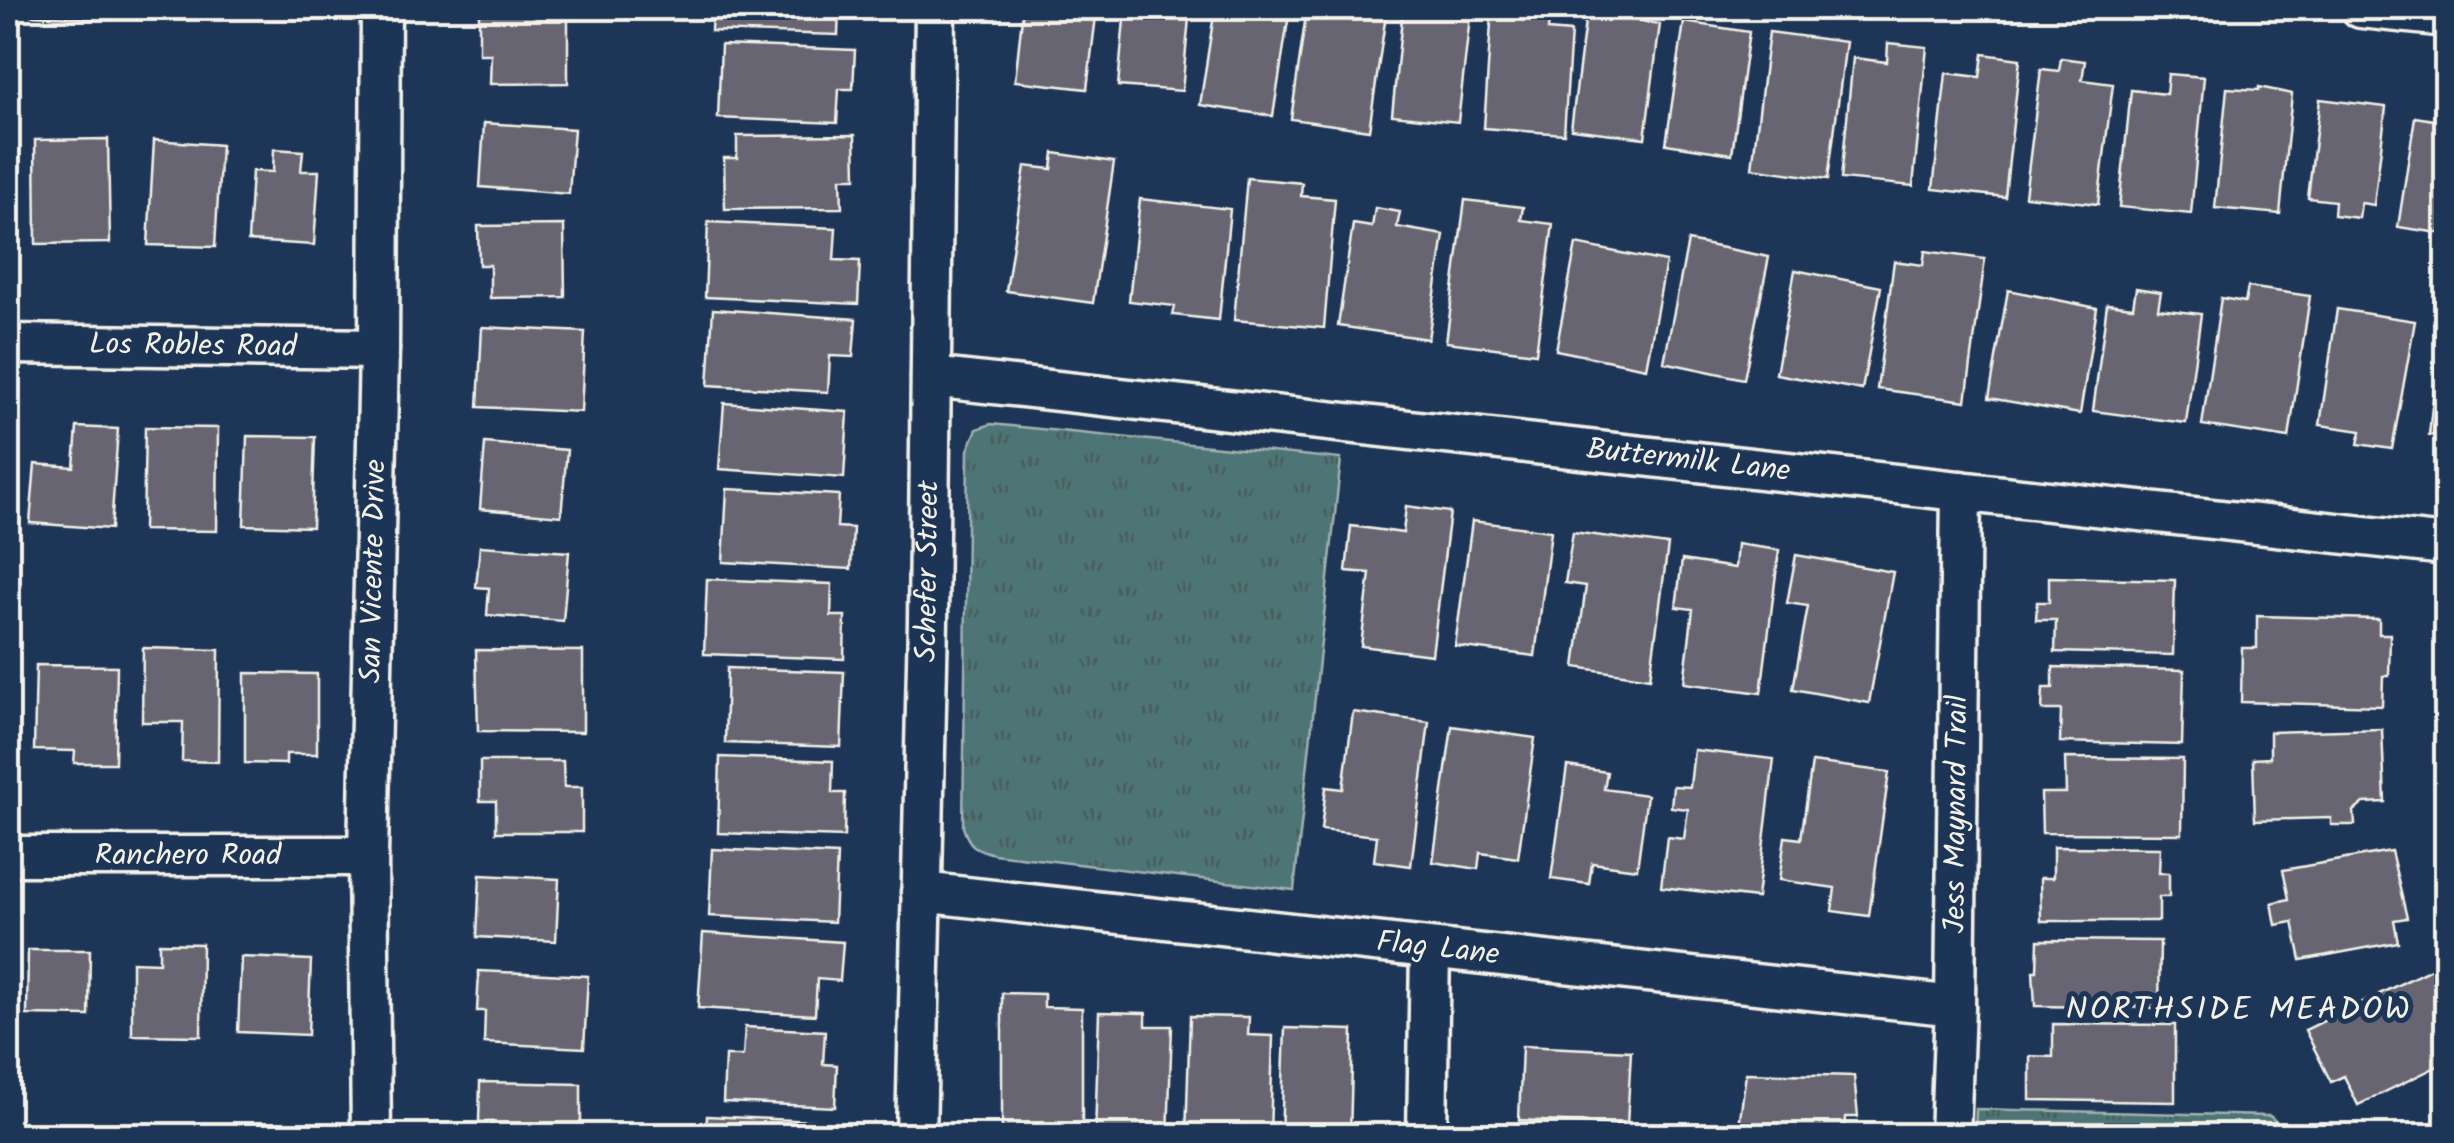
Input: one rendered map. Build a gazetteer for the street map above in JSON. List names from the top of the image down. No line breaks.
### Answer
{"streets":{"street":["Los Robles Road","Buttermilk Lane","San Vicente Drive","Schefer Street","Jess Maynard Trail","Ranchero Road","Flag Lane"]},"crossings":[["Los Robles Road","San Vicente Drive"],["Buttermilk Lane","Schefer Street"],["Buttermilk Lane","Jess Maynard Trail"],["San Vicente Drive","Ranchero Road"],["Schefer Street","Flag Lane"],["Jess Maynard Trail","Flag Lane"]],"districts":["NORTHSIDE MEADOW"]}
